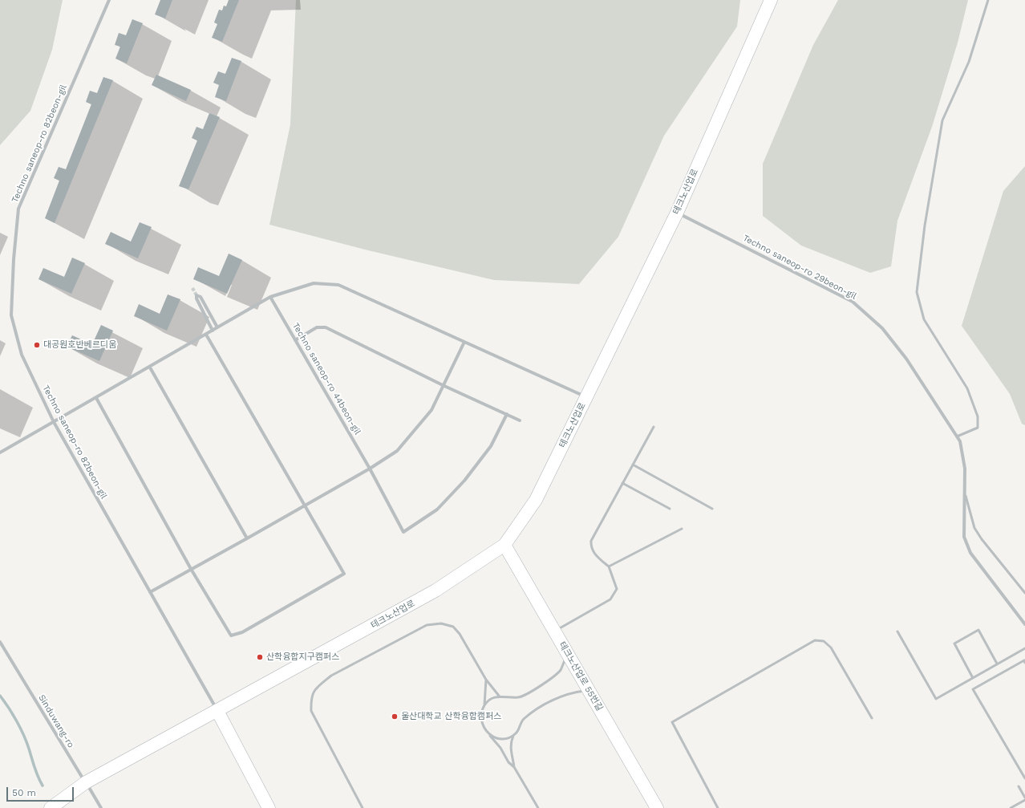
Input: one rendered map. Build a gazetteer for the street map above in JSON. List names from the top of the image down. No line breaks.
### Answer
{"streets":{"main road":["테크노산업로","테크노산업로 55번길"],"street":["Techno saneop-ro 82beon-gil","Techno saneop-ro 29beon-gil","Techno saneop-ro 44beon-gil","Sinduwang-ro"]},"crossings":[["Techno saneop-ro 82beon-gil","테크노산업로"],["테크노산업로","Techno saneop-ro 29beon-gil"],["테크노산업로","테크노산업로 55번길"],["테크노산업로","Sinduwang-ro"]],"places":["대공원호반베르디움","산학융합지구캠퍼스","울산대학교 산학융합캠퍼스"],"scale_bar":"50 m"}
